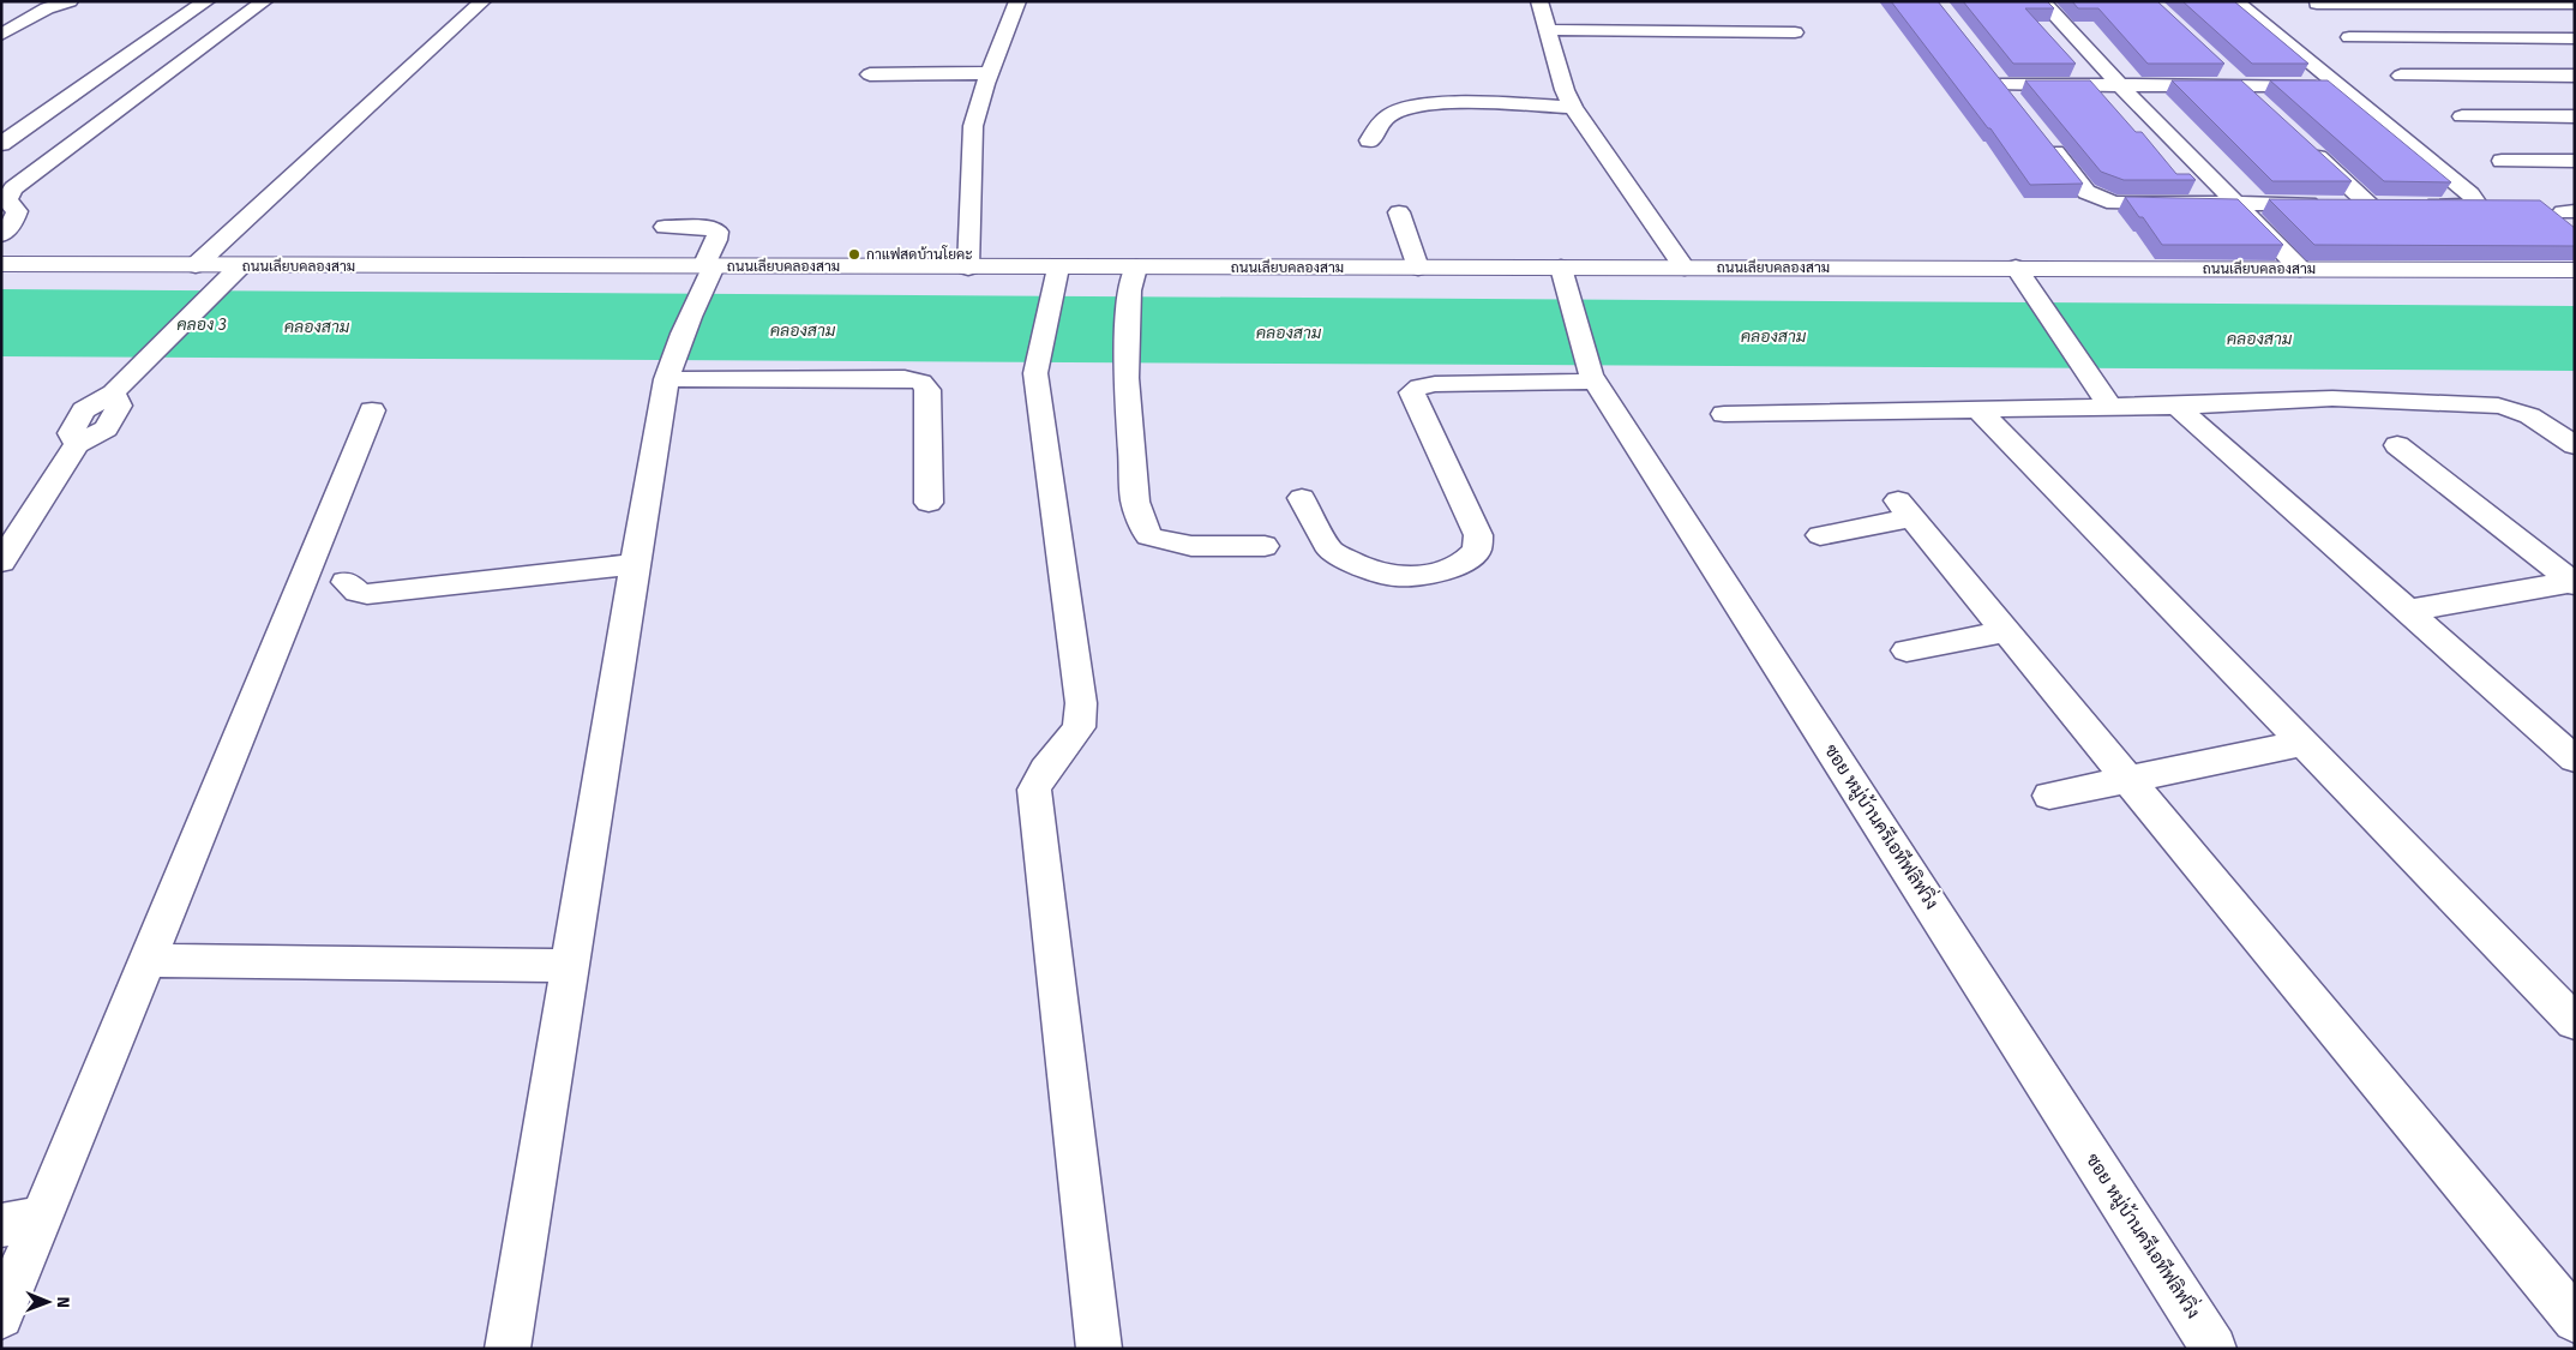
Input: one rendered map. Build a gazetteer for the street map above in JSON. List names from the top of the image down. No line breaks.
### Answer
{"streets":{"main road":["ถนนเลียบคลองสาม"],"street":["ซอย หมู่บ้านครีเอทีฟลิฟวิ่ง"]},"crossings":[["ถนนเลียบคลองสาม","ซอย หมู่บ้านครีเอทีฟลิฟวิ่ง"]],"water":["คลอง 3","คลองสาม"],"places":["กาแฟสดบ้านโยคะ"],"north":"right"}
